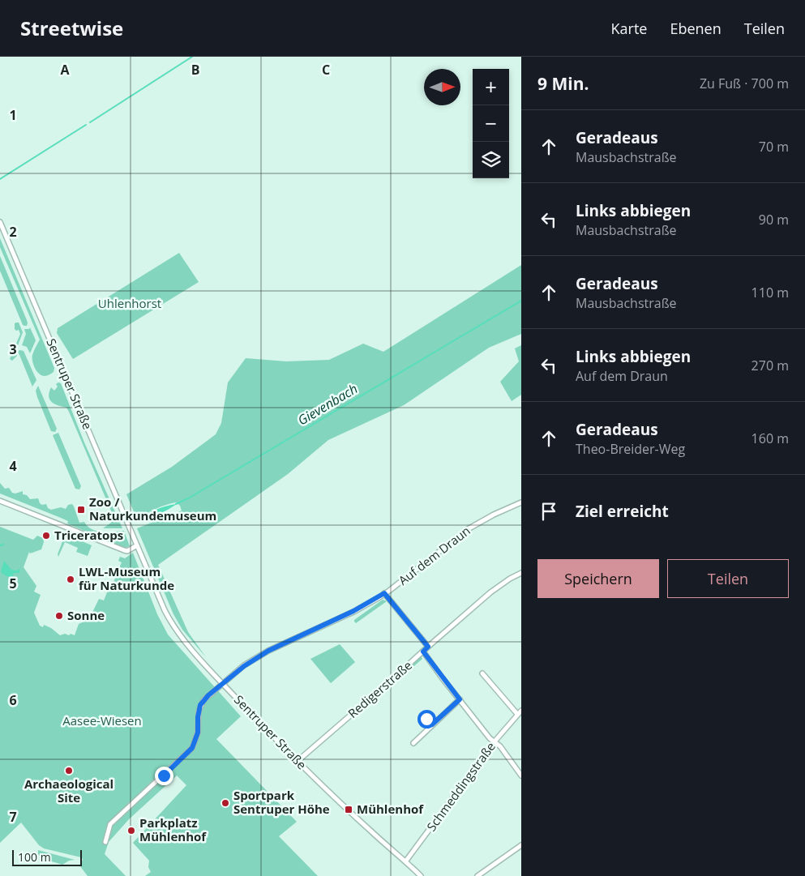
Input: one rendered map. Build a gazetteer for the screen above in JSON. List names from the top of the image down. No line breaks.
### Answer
{"streets":{"street":["Sentruper Straße","Auf dem Draun","Redigerstraße","Schmeddingstraße"]},"crossings":[["Sentruper Straße","Auf dem Draun"],["Sentruper Straße","Redigerstraße"],["Sentruper Straße","Schmeddingstraße"]],"water":["Gievenbach"],"parks":["Uhlenhorst","Aasee-Wiesen"],"places":{"transit":["Zoo / Naturkundemuseum","Mühlenhof"],"other":["Triceratops","LWL-Museum für Naturkunde","Sonne","Archaeological Site","Sportpark Sentruper Höhe","Parkplatz Mühlenhof"]},"scale_bar":"100 m","north":"right","page":{"header":"Streetwise","nav":["Karte","Ebenen","Teilen"],"heading":["9 Min.","Zu Fuß · 700 m"],"map_buttons":["+","−"],"list":[["Geradeaus","Mausbachstraße","70 m"],["Links abbiegen","Mausbachstraße","90 m"],["Geradeaus","Mausbachstraße","110 m"],["Links abbiegen","Auf dem Draun","270 m"],["Geradeaus","Theo-Breider-Weg","160 m"],"Ziel erreicht"],"buttons":["Speichern","Teilen"],"scale":"100 m"},"grid":{"columns":["A","B","C"],"rows":["1","2","3","4","5","6","7"]}}
